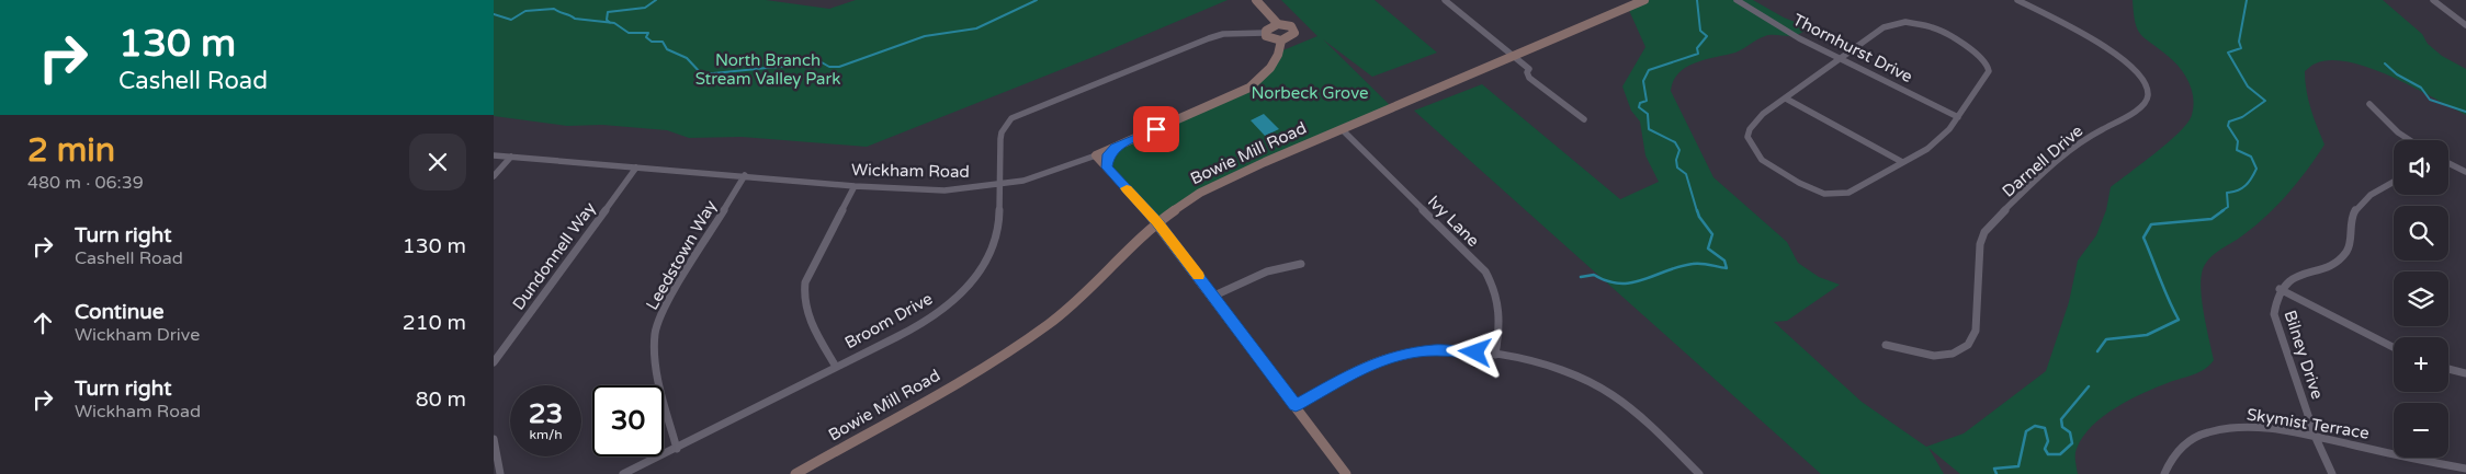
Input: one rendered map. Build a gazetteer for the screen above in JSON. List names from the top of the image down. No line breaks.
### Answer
{"streets":{"street":["Thornhurst Drive","Bowie Mill Road","Darnell Drive","Wickham Road","Ivy Lane","Leedstown Way","Dundonnell Way","Broom Drive","Bilney Drive","Skymist Terrace"]},"crossings":[["Bowie Mill Road","Ivy Lane"],["Wickham Road","Leedstown Way"],["Wickham Road","Dundonnell Way"],["Wickham Road","Broom Drive"],["Leedstown Way","Broom Drive"],["Bilney Drive","Skymist Terrace"]],"parks":["North Branch Stream Valley Park","Norbeck Grove"],"page":{"turn":["130 m","Cashell Road"],"heading":["2 min","480 m · 06:39"],"map_buttons":["+","−"],"list":[{"name":"Turn right","note":"Cashell Road","value":"130 m"},{"name":"Continue","note":"Wickham Drive","value":"210 m"},{"name":"Turn right","note":"Wickham Road","value":"80 m"}],"speed":"23 km/h","limit":"30"}}
